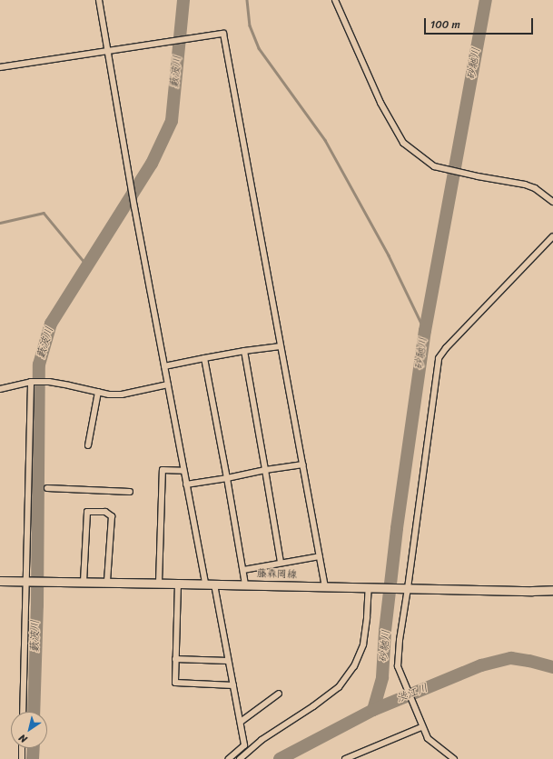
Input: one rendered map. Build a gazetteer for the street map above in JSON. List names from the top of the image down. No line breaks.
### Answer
{"streets":{"main road":["藤森岡線"]},"water":["砂馳川","藪波川","渋江川"],"scale_bar":"100 m","north":"bottom left"}
